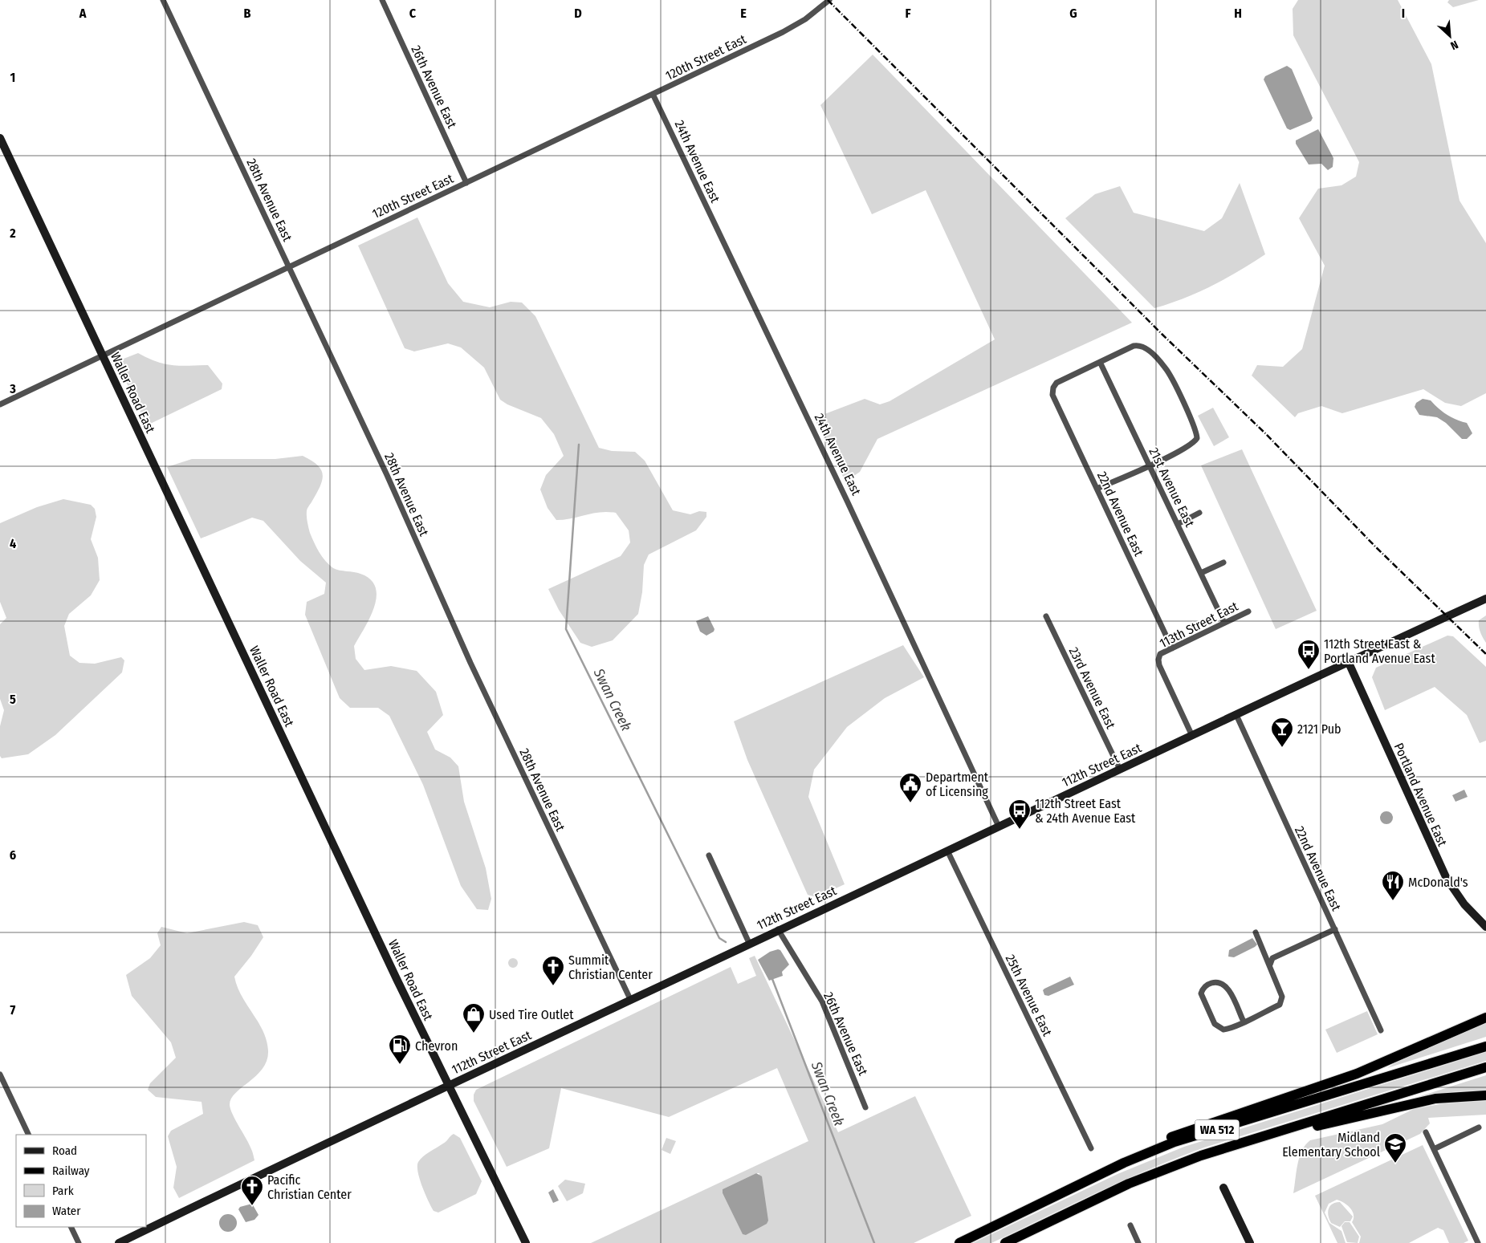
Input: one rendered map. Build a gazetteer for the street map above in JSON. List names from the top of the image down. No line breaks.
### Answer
{"streets":{"highway":["WA 512"],"main road":["Waller Road East","112th Street East","Portland Avenue East"],"street":["120th Street East","26th Avenue East","24th Avenue East","28th Avenue East","21st Avenue East","22nd Avenue East","113th Street East","23rd Avenue East","25th Avenue East"]},"crossings":[["120th Street East","26th Avenue East"],["120th Street East","24th Avenue East"],["120th Street East","28th Avenue East"],["120th Street East","Waller Road East"],["26th Avenue East","112th Street East"],["24th Avenue East","112th Street East"],["28th Avenue East","112th Street East"],["Waller Road East","112th Street East"],["21st Avenue East","22nd Avenue East"],["21st Avenue East","113th Street East"],["22nd Avenue East","113th Street East"],["22nd Avenue East","112th Street East"],["113th Street East","112th Street East"],["23rd Avenue East","112th Street East"],["112th Street East","Portland Avenue East"],["112th Street East","25th Avenue East"]],"water":["Swan Creek"],"places":{"bus stop":["112th Street East & Portland Avenue East","112th Street East & 24th Avenue East"],"bar":["2121 Pub"],"public building":["Department of Licensing"],"restaurant":["McDonald's"],"church":["Summit Christian Center","Pacific Christian Center"],"shop":["Used Tire Outlet"],"fuel station":["Chevron"],"school or university":["Midland Elementary School"]},"legend":["Road","Railway","Park","Water"],"north":"bottom right","grid":{"columns":["A","B","C","D","E","F","G","H","I"],"rows":["1","2","3","4","5","6","7"]}}
